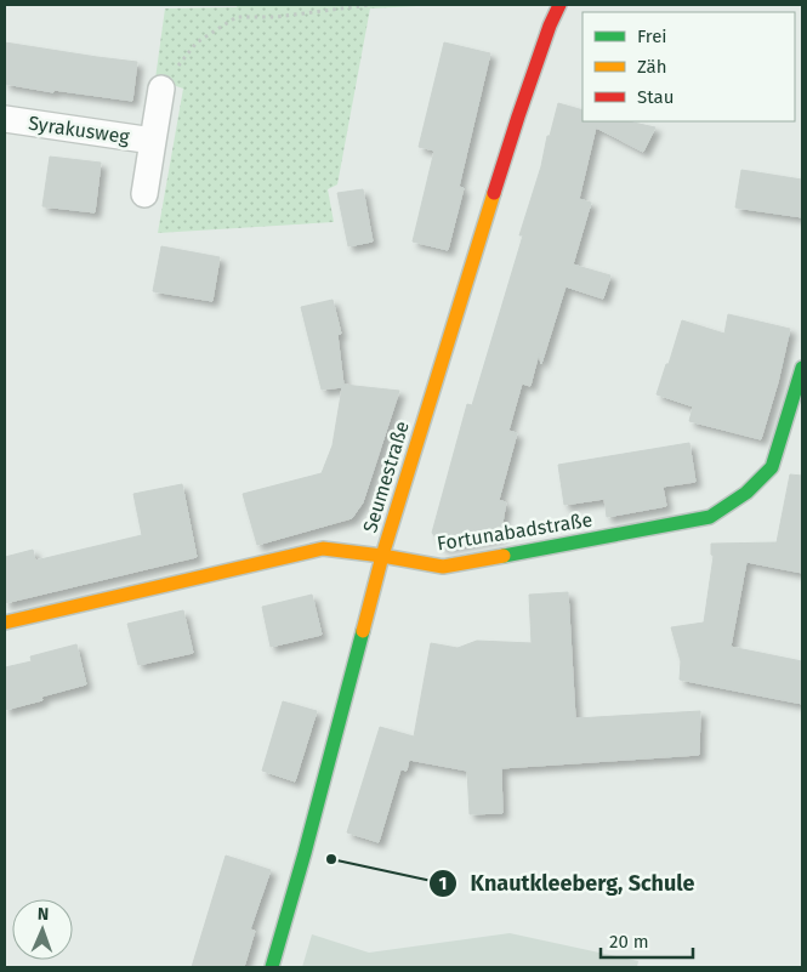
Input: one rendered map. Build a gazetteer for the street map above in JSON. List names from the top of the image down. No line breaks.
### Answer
{"streets":{"street":["Syrakusweg","Seumestraße","Fortunabadstraße"]},"crossings":[["Seumestraße","Fortunabadstraße"]],"places":["Knautkleeberg, Schule"],"legend":["Frei","Zäh","Stau"],"scale_bar":"20 m","north":"top"}
